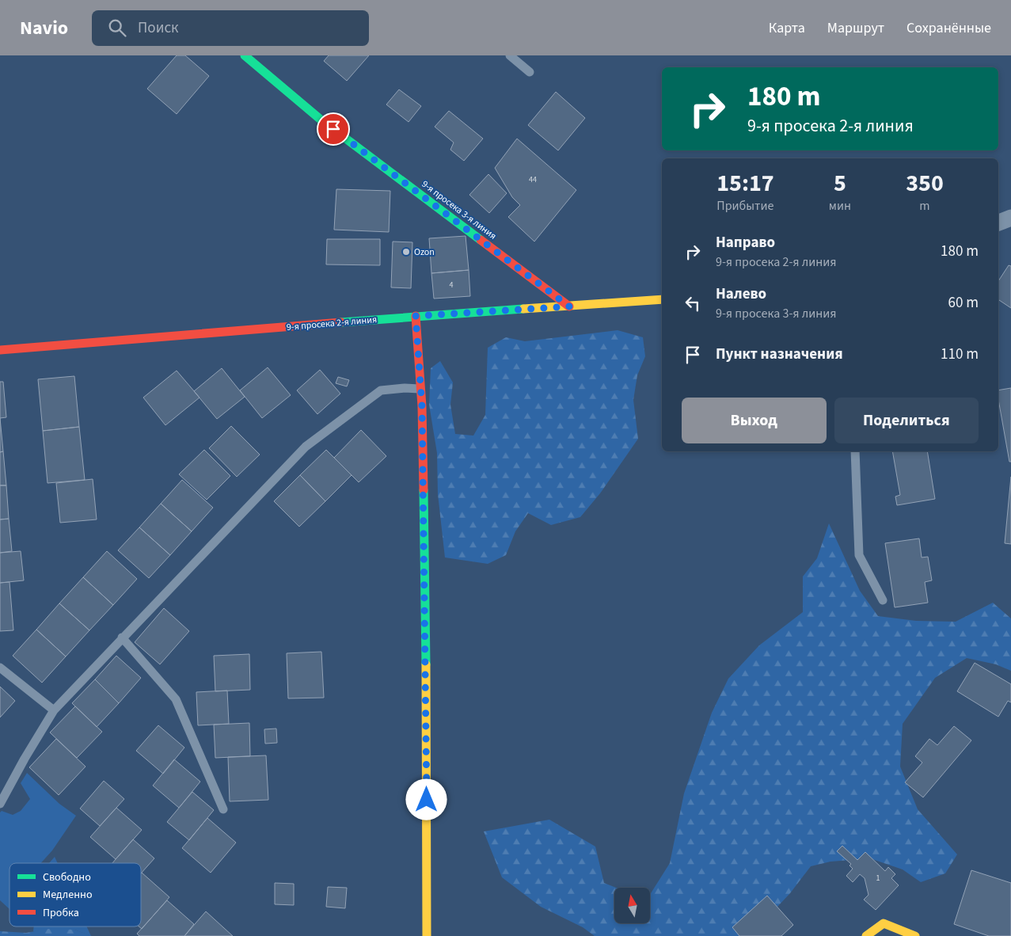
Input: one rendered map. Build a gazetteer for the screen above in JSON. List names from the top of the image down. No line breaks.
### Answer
{"streets":{"street":["9-я просека 3-я линия","9-я просека 2-я линия"]},"crossings":[["9-я просека 3-я линия","9-я просека 2-я линия"]],"places":["Ozon"],"house_numbers":["44","4","1"],"legend":["Свободно","Медленно","Пробка"],"north":"top","page":{"header":"Navio","search":"Поиск","nav":["Карта","Маршрут","Сохранённые"],"turn":["180 m","9-я просека 2-я линия"],"eta":["15:17","Прибытие","5","мин","350","m"],"list":[{"name":"Направо","note":"9-я просека 2-я линия","value":"180 m"},{"name":"Налево","note":"9-я просека 3-я линия","value":"60 m"},{"name":"Пункт назначения","value":"110 m"}],"buttons":["Выход","Поделиться"]}}
